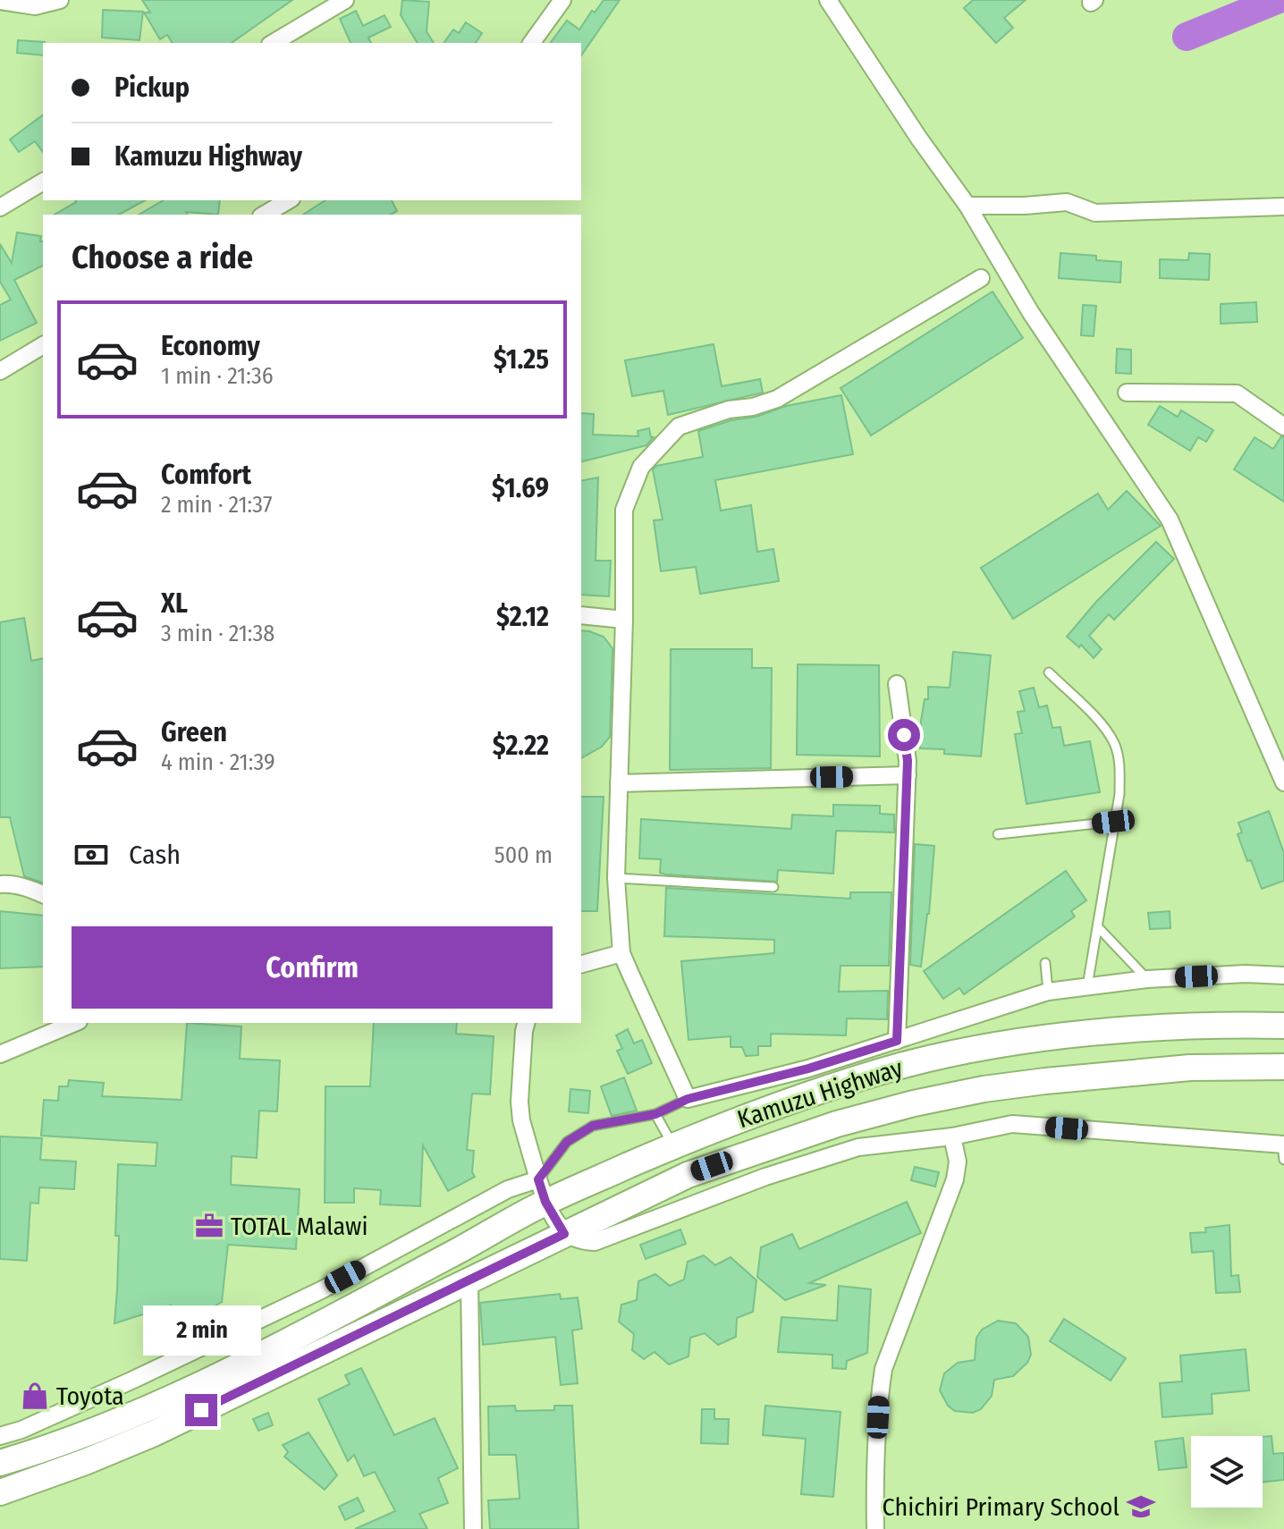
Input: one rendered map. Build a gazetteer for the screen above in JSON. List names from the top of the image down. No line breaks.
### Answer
{"streets":{"highway":["Kamuzu Highway"]},"places":{"office":["TOTAL Malawi"],"shop":["Toyota"],"school or university":["Chichiri Primary School"]},"page":{"banner":["Pickup","Kamuzu Highway"],"heading":"Choose a ride","list":[{"name":"Economy","note":"1 min · 21:36","value":"$1.25"},{"name":"Comfort","note":"2 min · 21:37","value":"$1.69"},{"name":"XL","note":"3 min · 21:38","value":"$2.12"},{"name":"Green","note":"4 min · 21:39","value":"$2.22"}],"pay":["Cash","500 m"],"buttons":"Confirm","bubble":"2 min"}}
